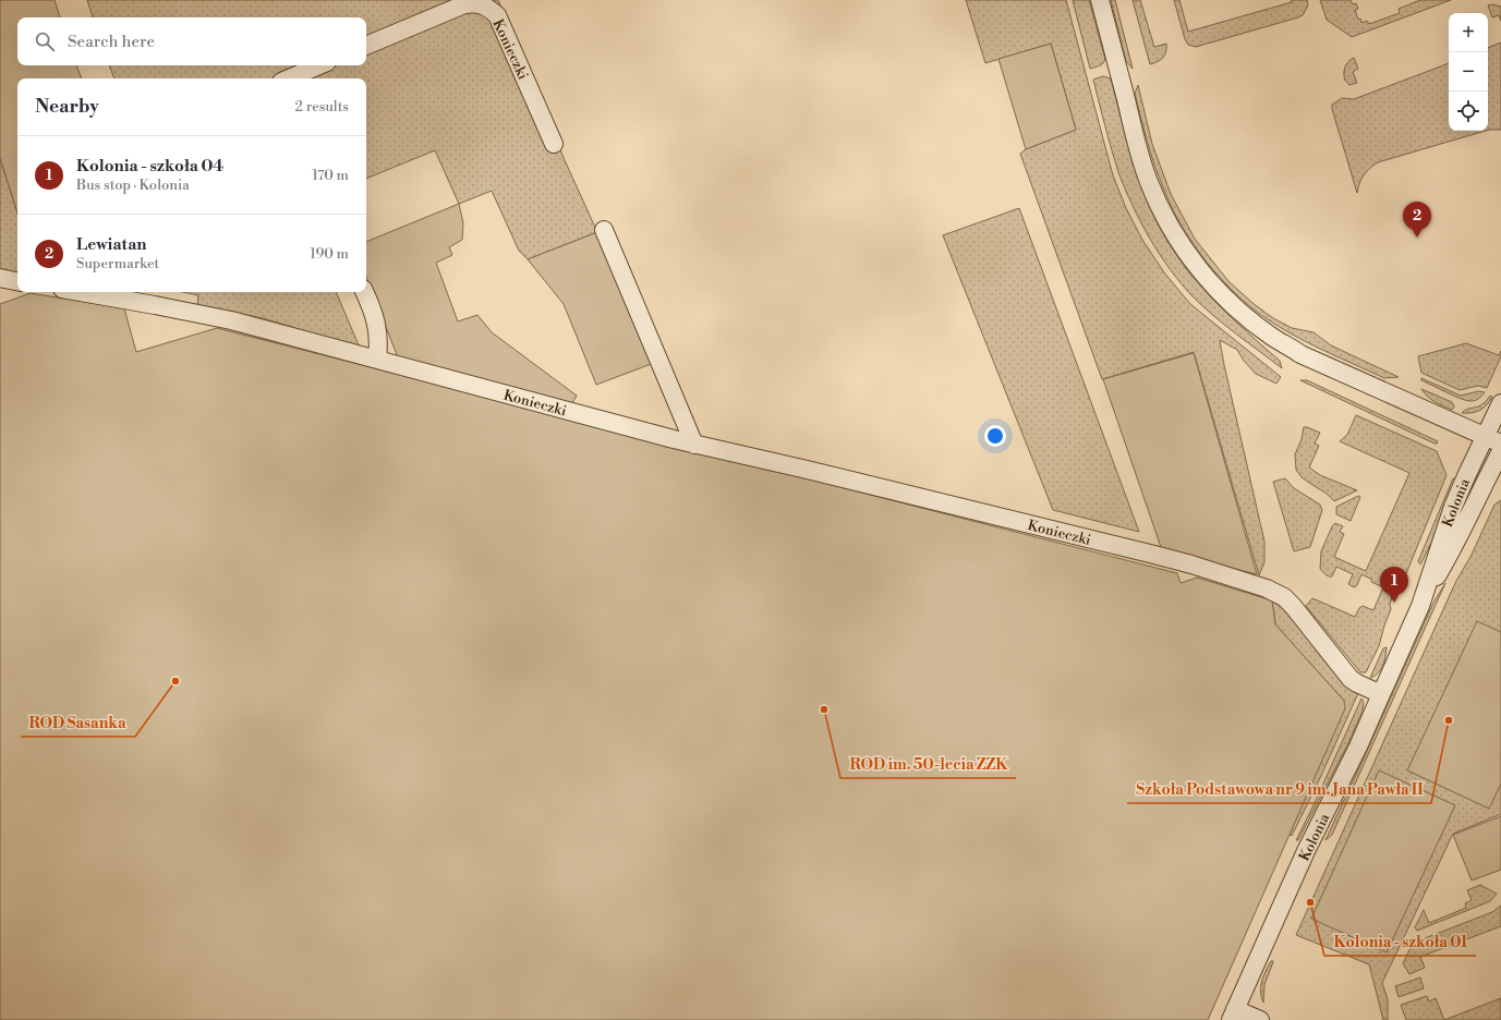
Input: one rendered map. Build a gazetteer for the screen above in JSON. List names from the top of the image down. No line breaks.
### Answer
{"streets":{"street":["Konieczki","Kolonia"]},"crossings":[["Konieczki","Kolonia"]],"places":["ROD Sasanka","ROD im. 50-lecia ZZK","Szkoła Podstawowa nr 9 im. Jana Pawła II","Kolonia - szkoła 01"],"page":{"map_buttons":["+","−"],"search":"Search here","heading":["Nearby","2 results"],"list":[{"mark":"1","name":"Kolonia - szkoła 04","note":"Bus stop · Kolonia","value":"170 m"},{"mark":"2","name":"Lewiatan","note":"Supermarket","value":"190 m"}],"pins":["2","1"]}}
